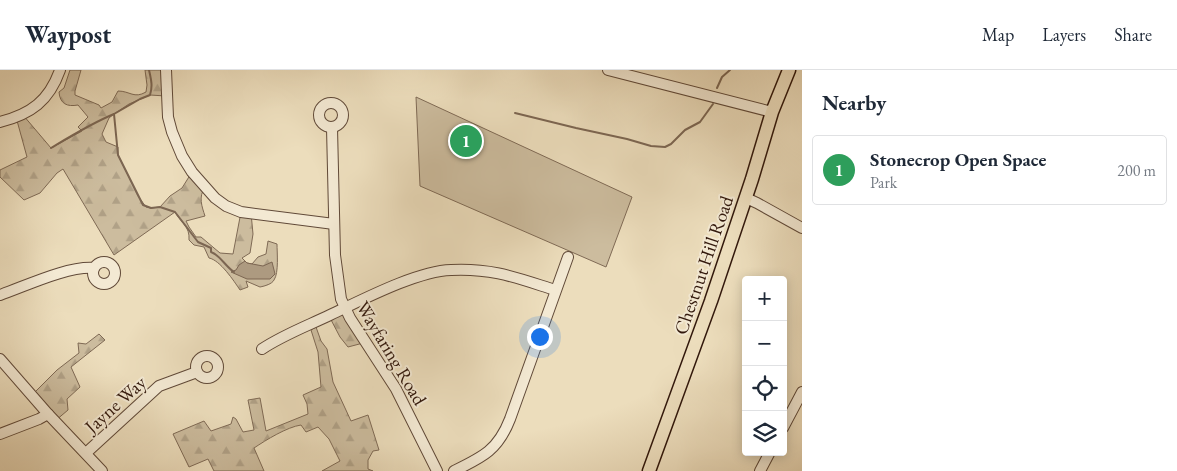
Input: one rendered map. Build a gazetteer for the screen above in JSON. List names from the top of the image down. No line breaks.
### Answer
{"streets":{"main road":["Chestnut Hill Road"],"street":["Wayfaring Road","Jayne Way"]},"page":{"header":"Waypost","nav":["Map","Layers","Share"],"heading":"Nearby","pins":"1","list":[{"mark":"1","name":"Stonecrop Open Space","note":"Park","value":"200 m"}],"map_buttons":["+","−"]}}
